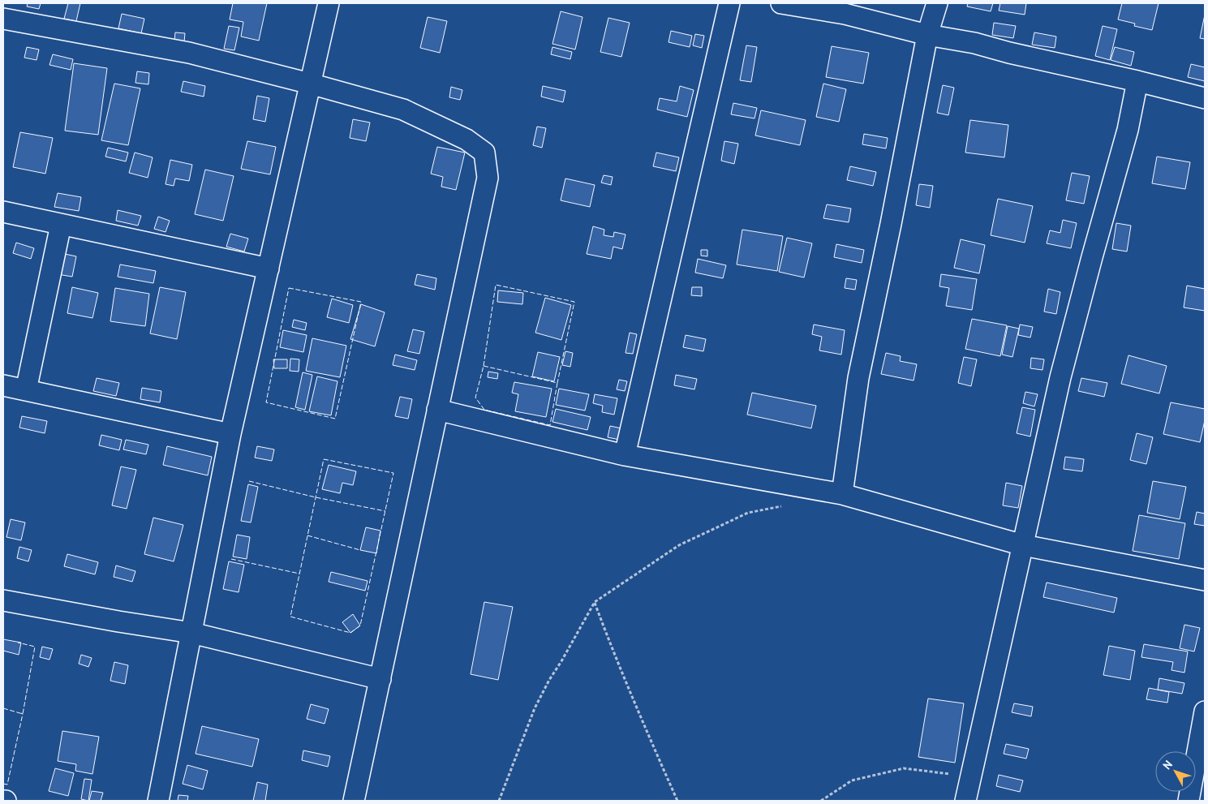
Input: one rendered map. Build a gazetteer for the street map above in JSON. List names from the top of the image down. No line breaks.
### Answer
{"north":"top left"}
